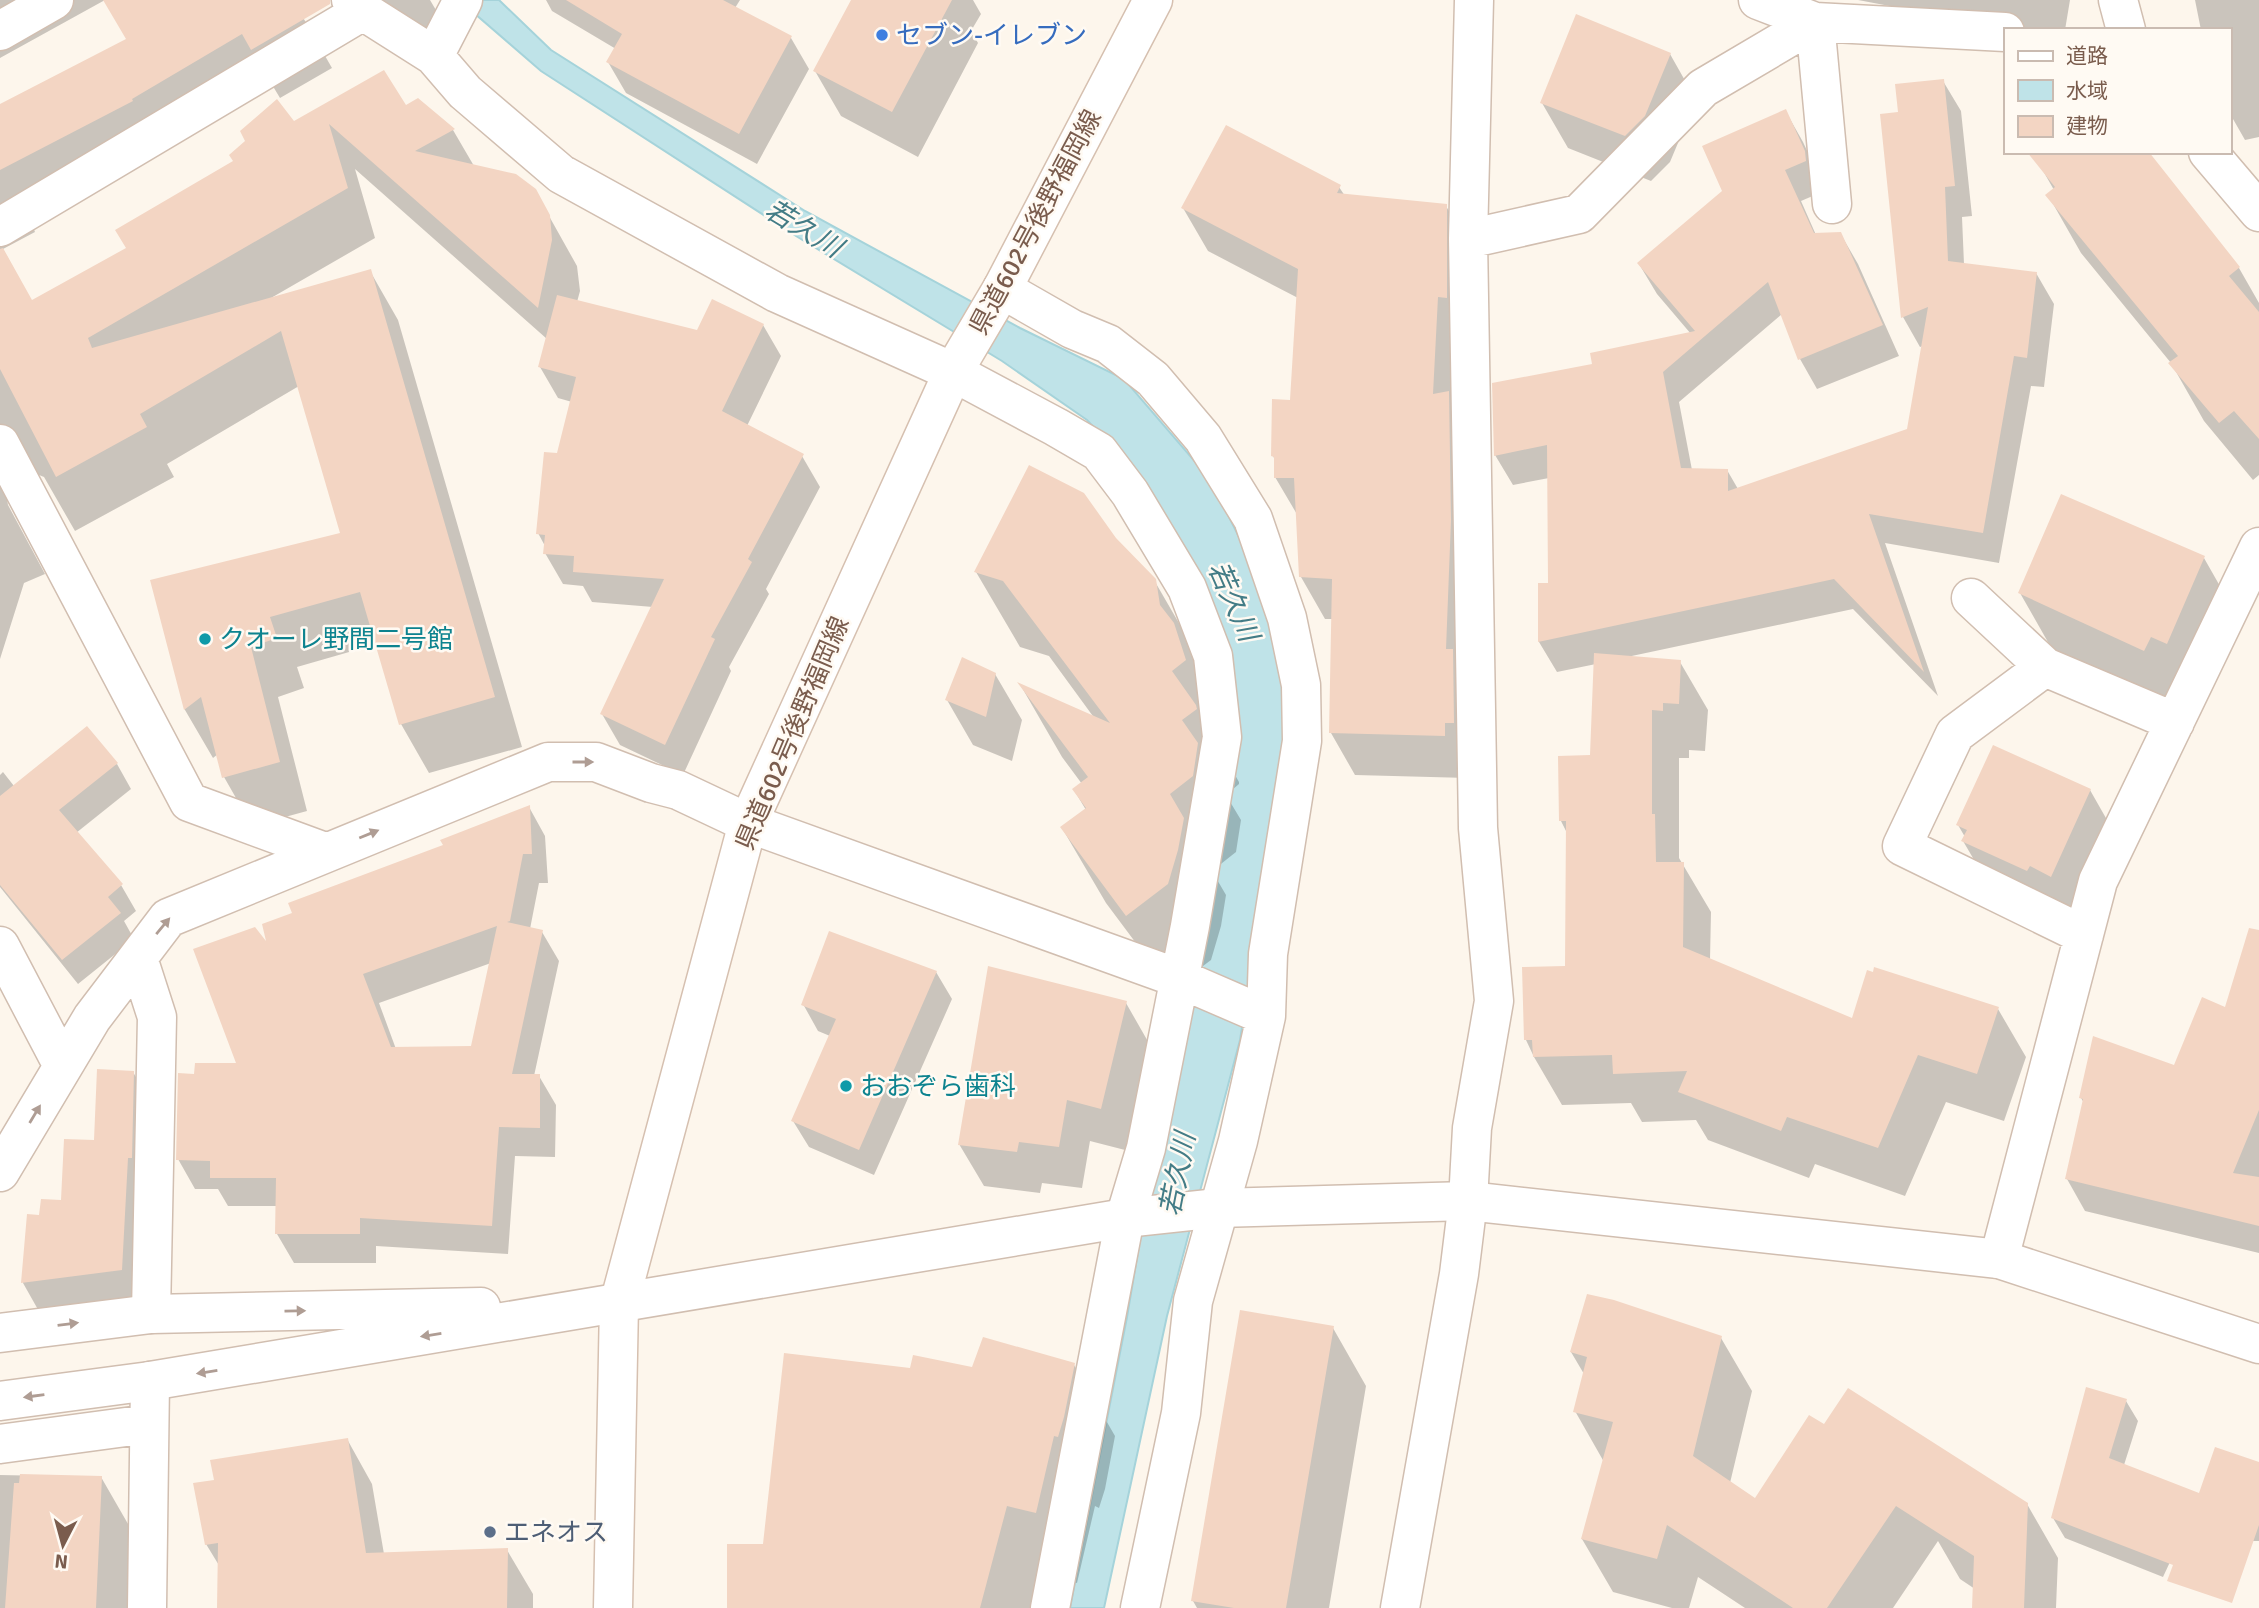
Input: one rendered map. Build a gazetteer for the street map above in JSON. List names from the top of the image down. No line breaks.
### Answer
{"streets":{"street":["県道602号後野福岡線"]},"water":["若久川"],"places":["セブン-イレブン","クオーレ野間二号館","おおぞら歯科","エネオス"],"legend":["道路","水域","建物"],"north":"bottom"}
